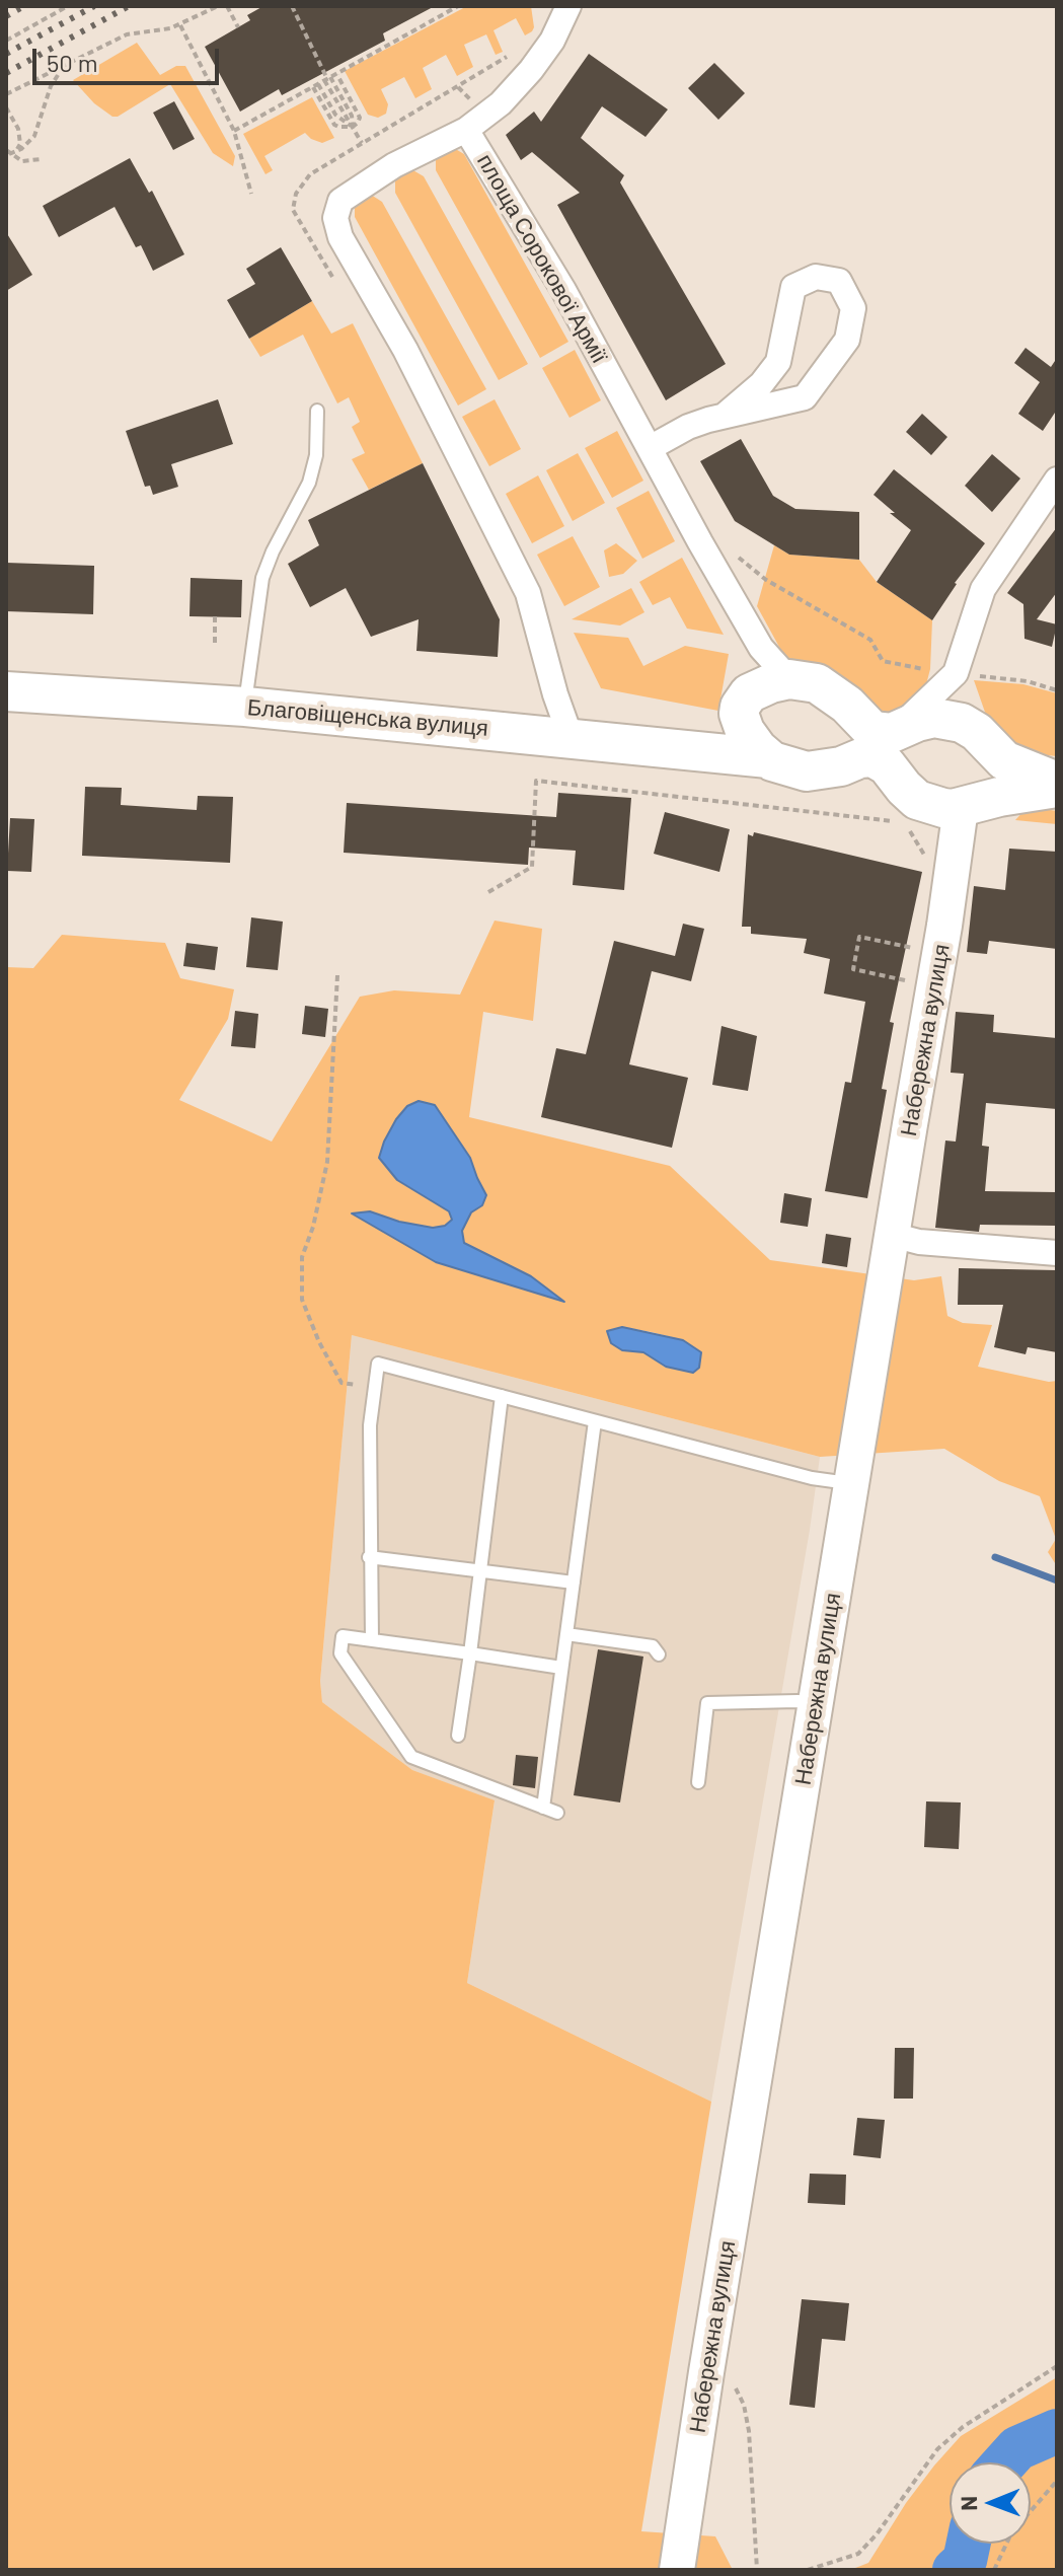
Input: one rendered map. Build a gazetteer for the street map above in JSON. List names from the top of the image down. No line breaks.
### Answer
{"streets":{"main road":["Благовіщенська вулиця","Набережна вулиця"],"street":["площа Сорокової Армії"]},"crossings":[["площа Сорокової Армії","Благовіщенська вулиця"]],"scale_bar":"50 m","north":"left"}
